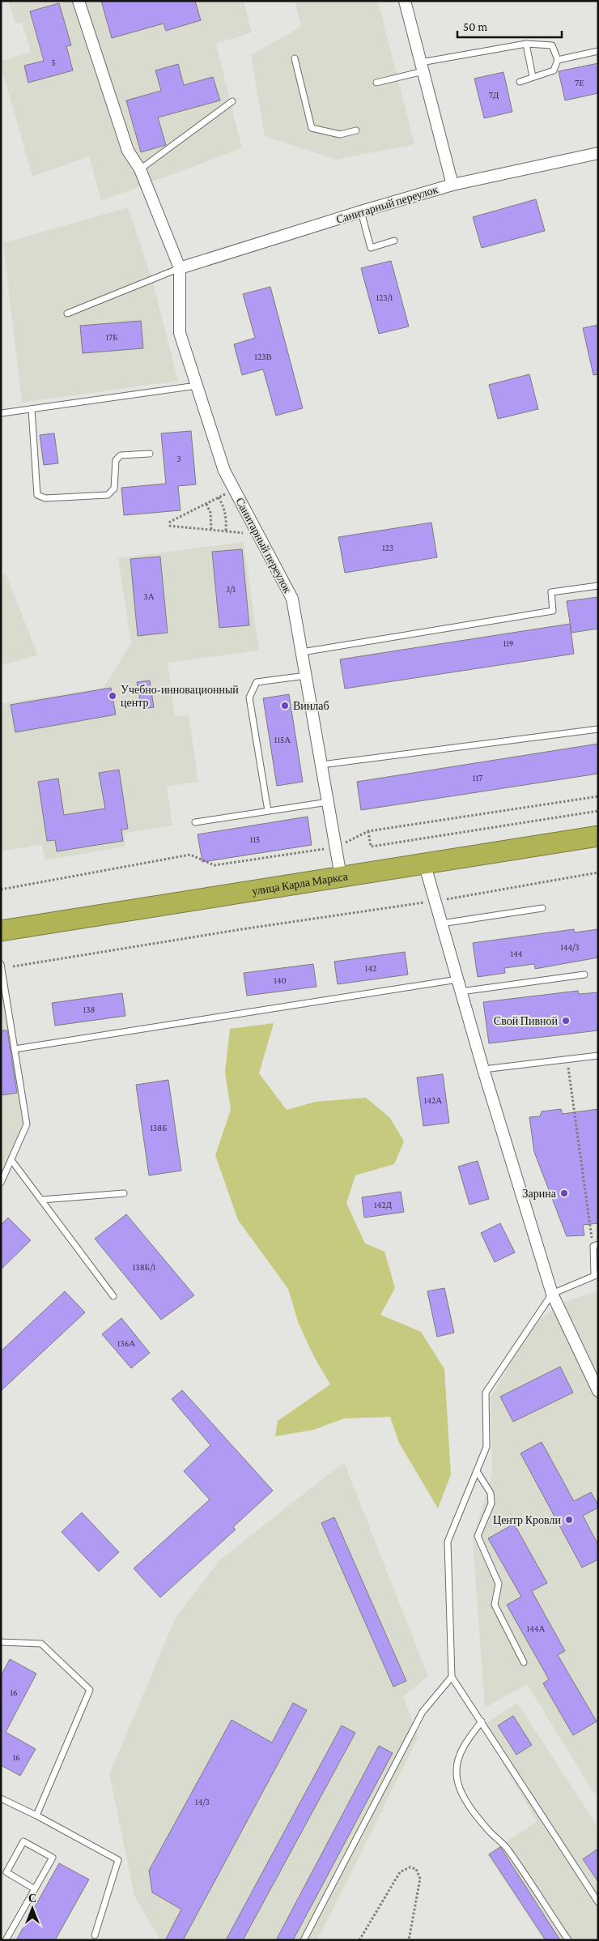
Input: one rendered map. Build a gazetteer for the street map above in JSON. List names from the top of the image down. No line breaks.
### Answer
{"streets":{"highway":["улица Карла Маркса"],"street":["Санитарный переулок"]},"crossings":[["Санитарный переулок","улица Карла Маркса"]],"places":["Учебно-инновационный центр","Винлаб","Свой Пивной","Зарина","Центр Кровли"],"house_numbers":["5","7Е","7Д","123/1","17Б","123В","3","123","3/1","3А","119","115А","117","115","144/3","144","142","140","138","142А","138Б","142Д","138Б/1","136А","144А","16","16","14/3"],"scale_bar":"50 m","north":"top"}
